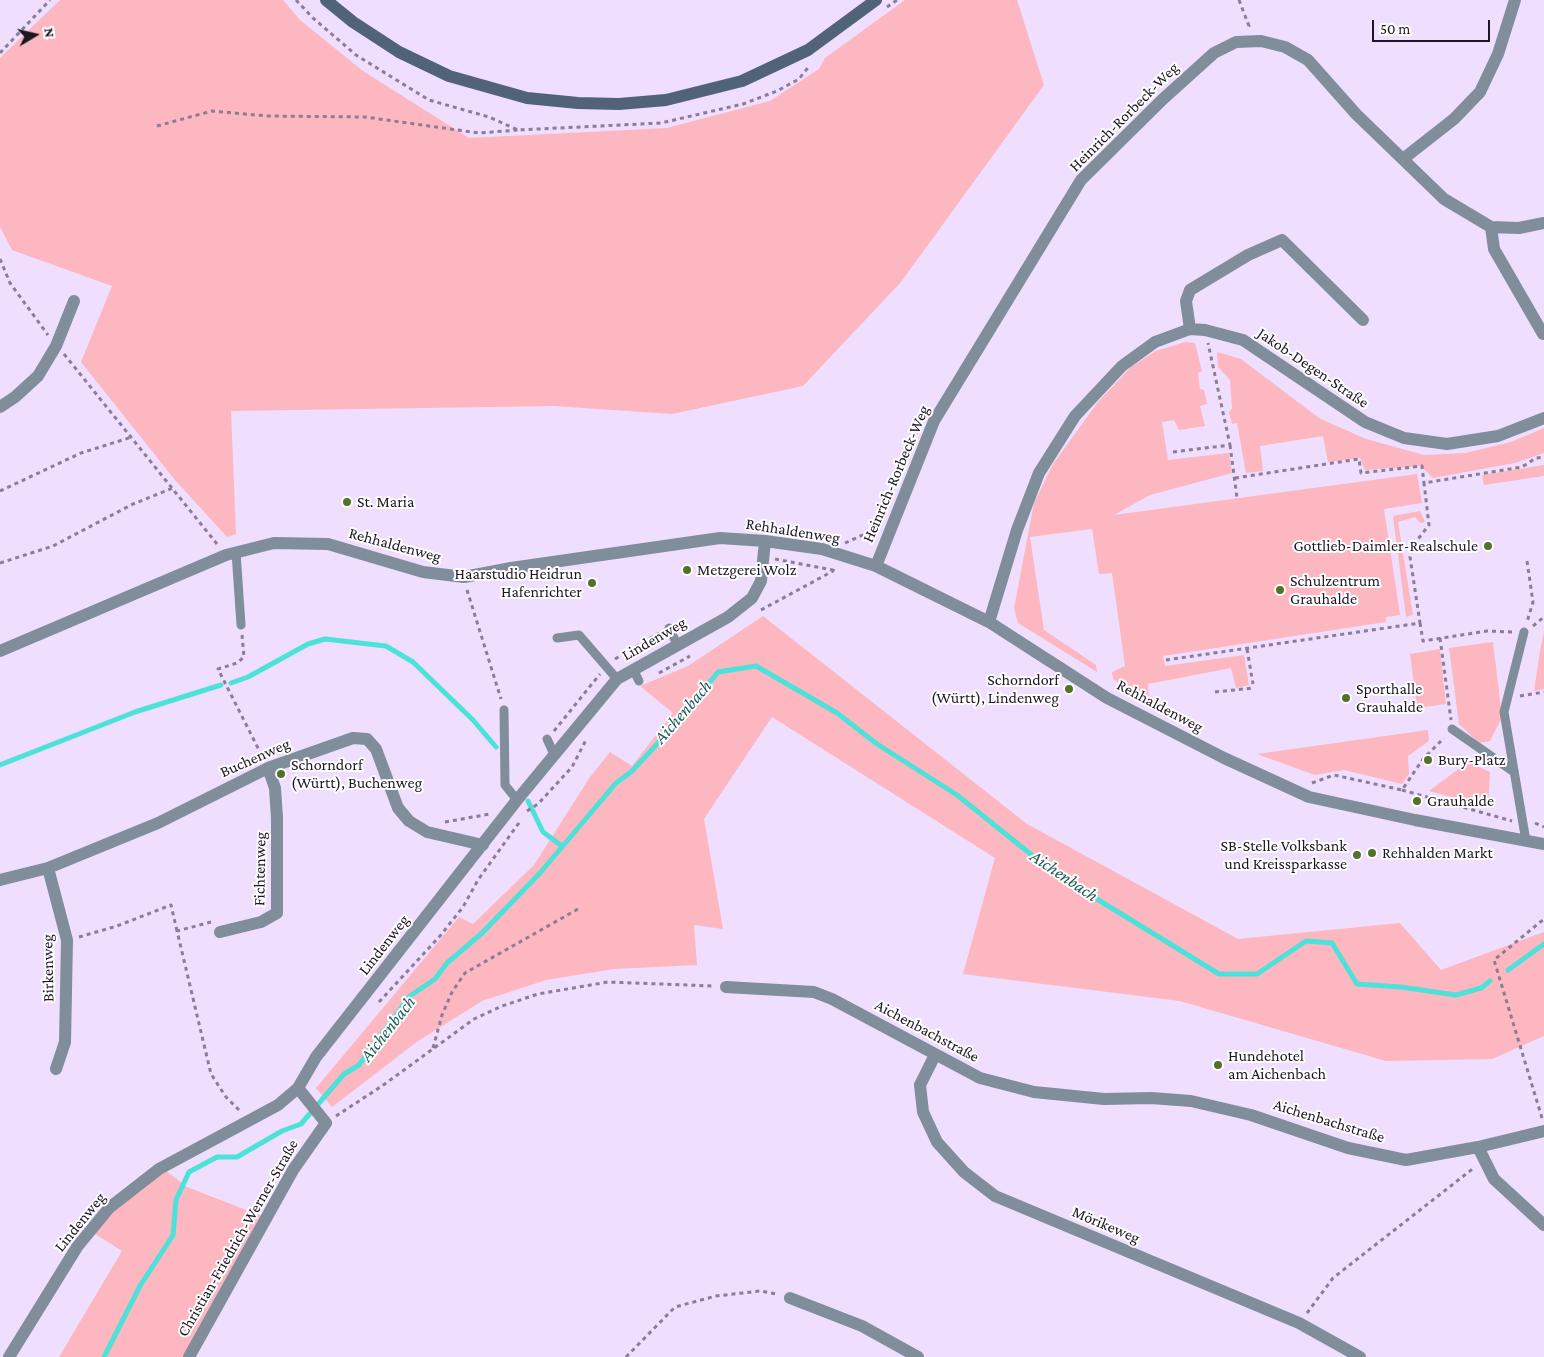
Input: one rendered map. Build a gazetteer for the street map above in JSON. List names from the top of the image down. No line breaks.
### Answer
{"streets":{"street":["Heinrich-Rorbeck-Weg","Jakob-Degen-Straße","Rehhaldenweg","Lindenweg","Buchenweg","Fichtenweg","Birkenweg","Aichenbachstraße","Mörikeweg","Christian-Friedrich-Werner-Straße"]},"crossings":[["Heinrich-Rorbeck-Weg","Rehhaldenweg"],["Jakob-Degen-Straße","Rehhaldenweg"],["Rehhaldenweg","Lindenweg"],["Lindenweg","Buchenweg"],["Buchenweg","Fichtenweg"],["Buchenweg","Birkenweg"],["Aichenbachstraße","Mörikeweg"]],"water":["Aichenbach"],"places":["St. Maria","Gottlieb-Daimler-Realschule","Metzgerei Wolz","Haarstudio Heidrun Hafenrichter","Schulzentrum Grauhalde","Schorndorf (Württ), Lindenweg","Sporthalle Grauhalde","Bury-Platz","Schorndorf (Württ), Buchenweg","Grauhalde","Rehhalden Markt","SB-Stelle Volksbank und Kreissparkasse","Hundehotel am Aichenbach"],"scale_bar":"50 m","north":"right"}
